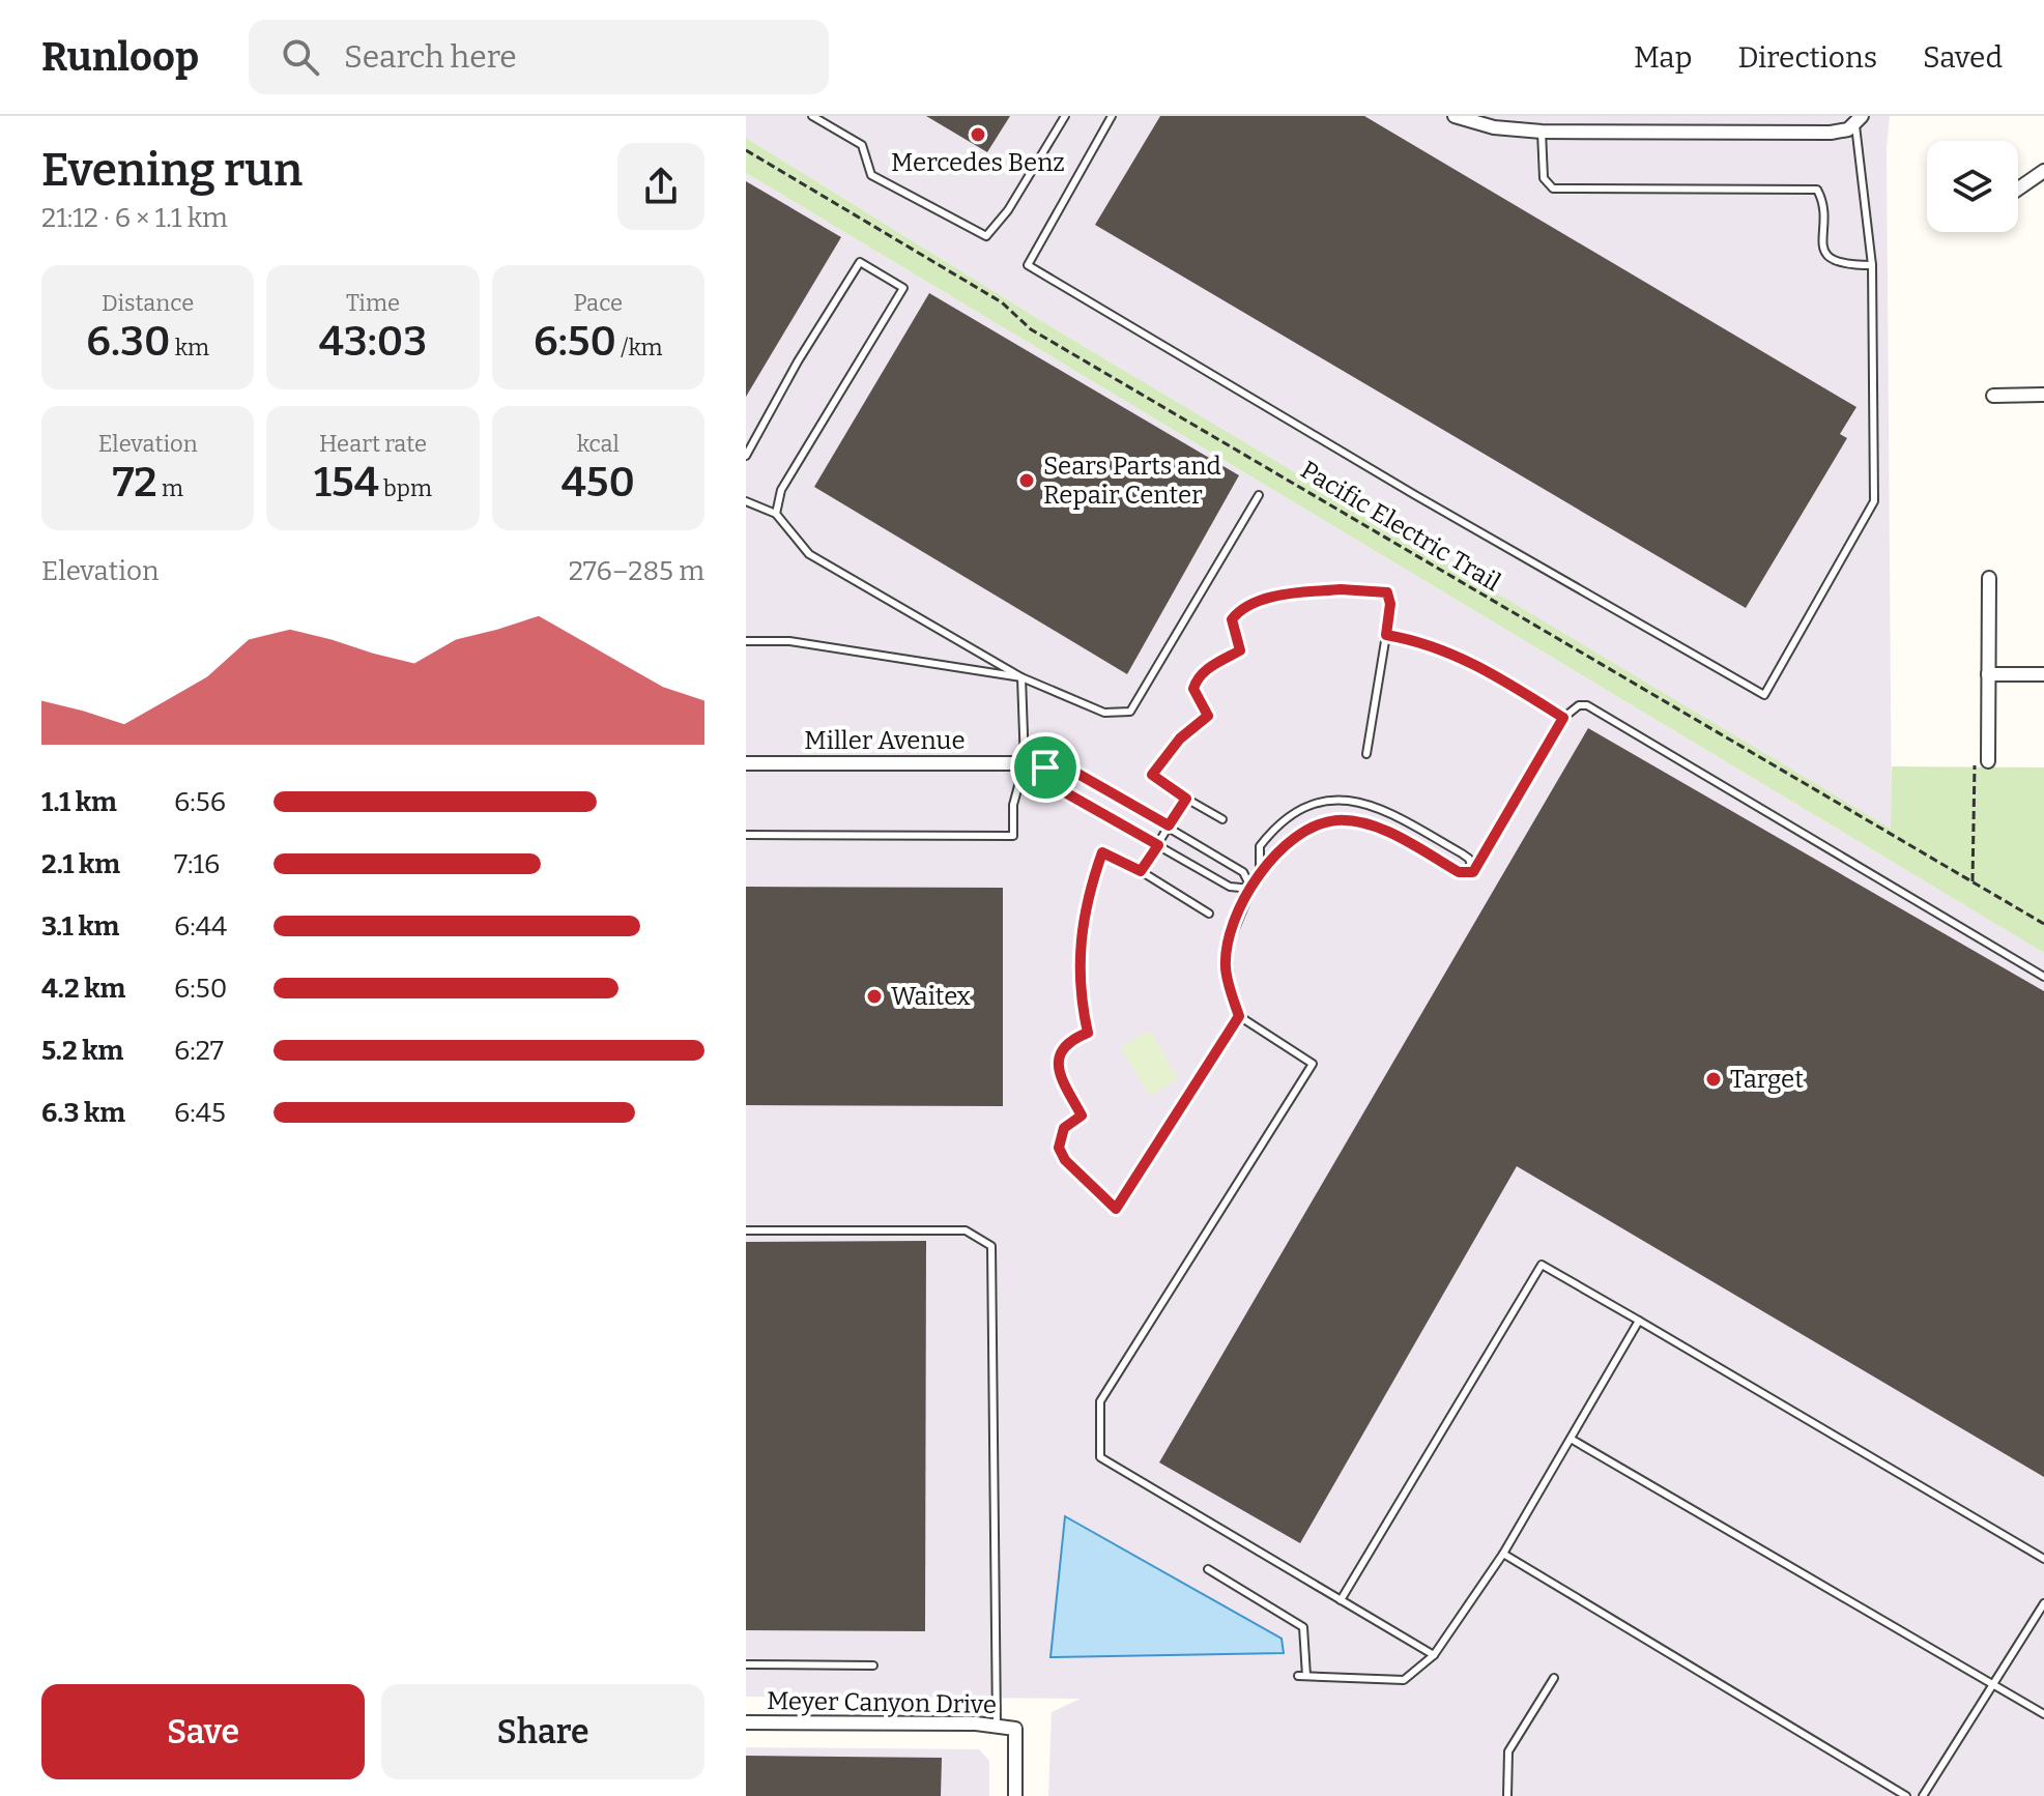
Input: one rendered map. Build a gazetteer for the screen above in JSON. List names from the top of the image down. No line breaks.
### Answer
{"streets":{"street":["Miller Avenue","Meyer Canyon Drive"],"path":["Pacific Electric Trail"]},"places":["Mercedes Benz","Sears Parts and Repair Center","Waitex","Target"],"page":{"header":"Runloop","search":"Search here","nav":["Map","Directions","Saved"],"heading":["Evening run","21:12 · 6 × 1.1 km"],"stats":[["Distance","6.30 km"],["Time","43:03"],["Pace","6:50 /km"],["Elevation","72 m"],["Heart rate","154 bpm"],["kcal","450"]],"chart":["Elevation","276–285 m"],"list":[{"name":"1.1 km","note":"6:56"},{"name":"2.1 km","note":"7:16"},{"name":"3.1 km","note":"6:44"},{"name":"4.2 km","note":"6:50"},{"name":"5.2 km","note":"6:27"},{"name":"6.3 km","note":"6:45"}],"buttons":["Save","Share"]}}
